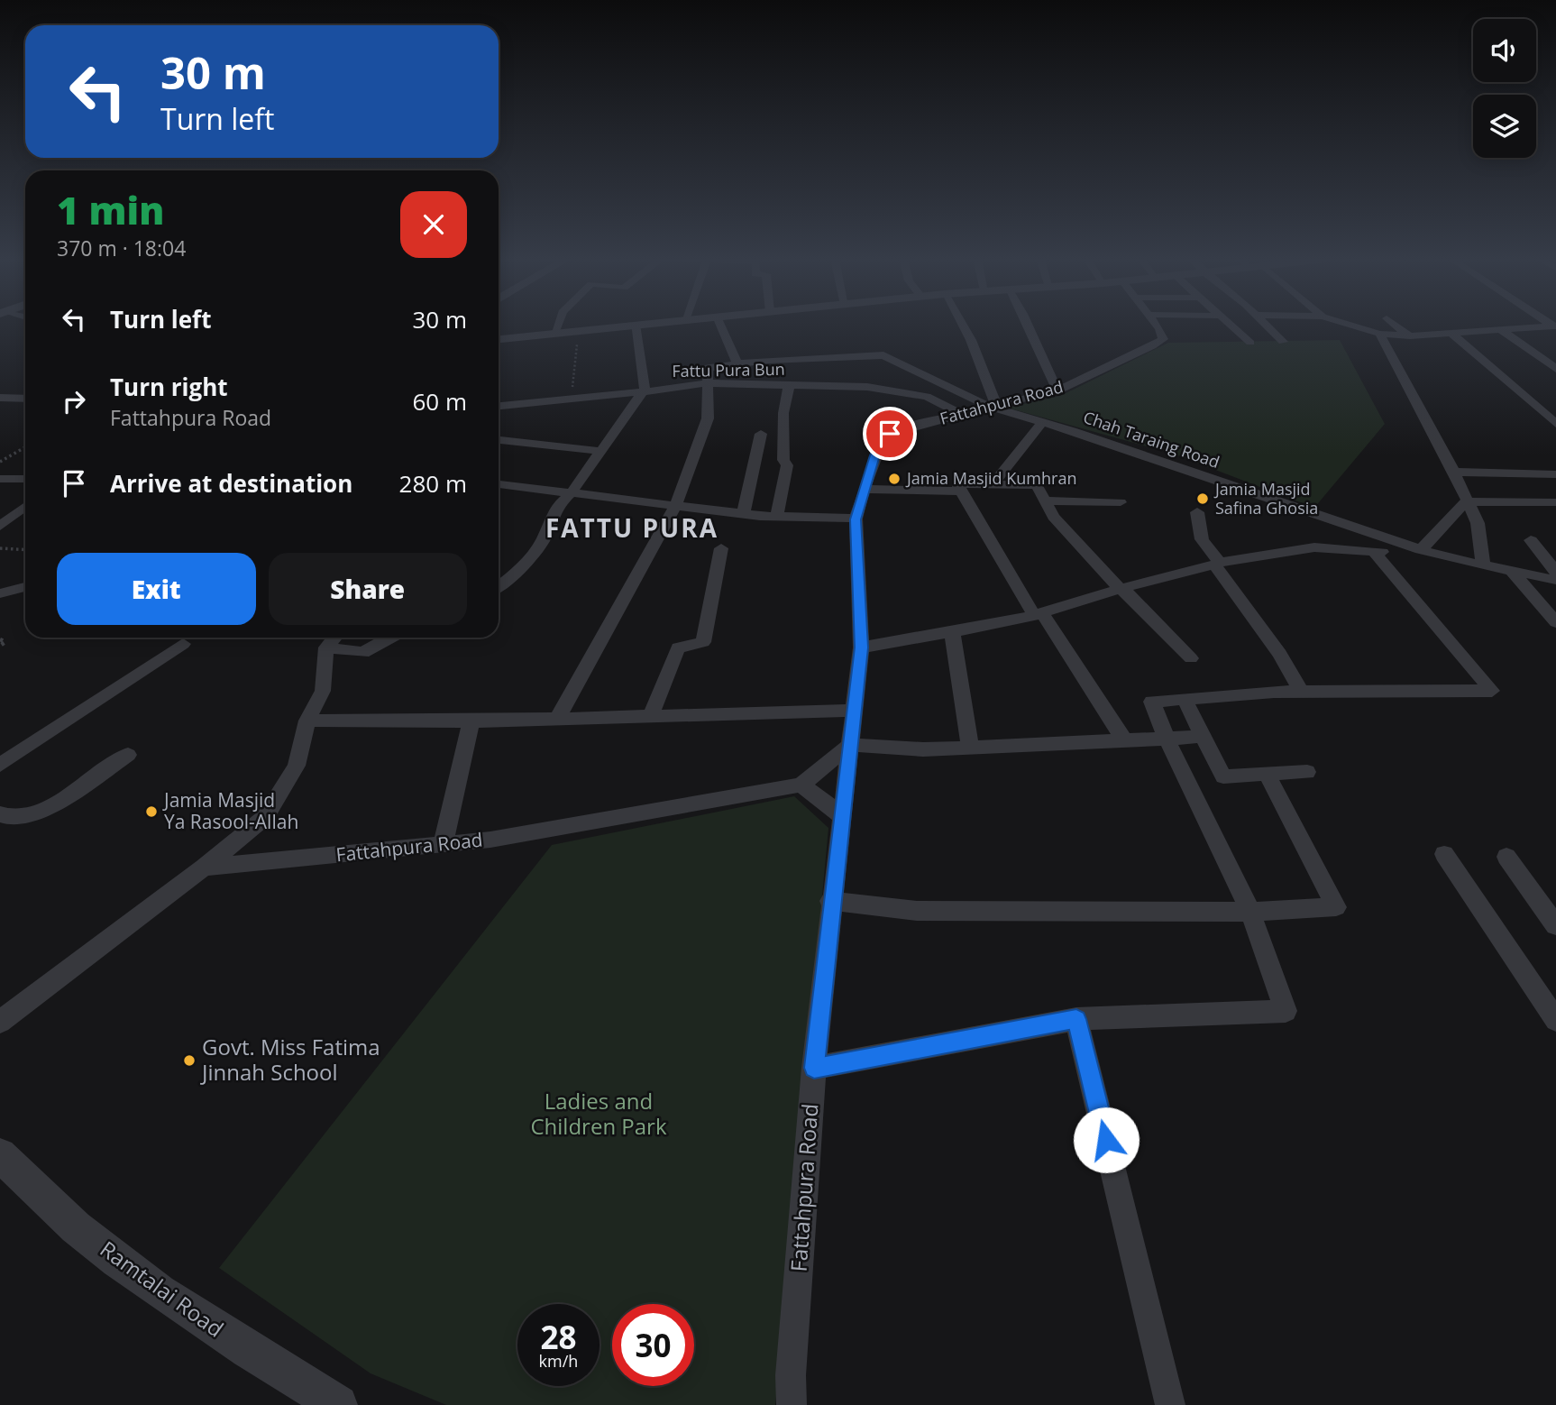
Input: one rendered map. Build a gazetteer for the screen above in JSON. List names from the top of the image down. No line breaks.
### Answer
{"streets":{"street":["Fattu Pura Bun","Fattahpura Road","Chah Taraing Road","Ramtalai Road"]},"crossings":[["Fattu Pura Bun","Fattahpura Road"],["Fattu Pura Bun","Chah Taraing Road"],["Fattahpura Road","Chah Taraing Road"]],"districts":["FATTU PURA"],"parks":["Ladies and Children Park"],"places":["Jamia Masjid Kumhran","Jamia Masjid Safina Ghosia","Jamia Masjid Ya Rasool-Allah","Govt. Miss Fatima Jinnah School"],"page":{"turn":["30 m","Turn left"],"heading":["1 min","370 m · 18:04"],"list":[{"name":"Turn left","value":"30 m"},{"name":"Turn right","note":"Fattahpura Road","value":"60 m"},{"name":"Arrive at destination","value":"280 m"}],"buttons":["Exit","Share"],"speed":"28 km/h","limit":"30"}}
